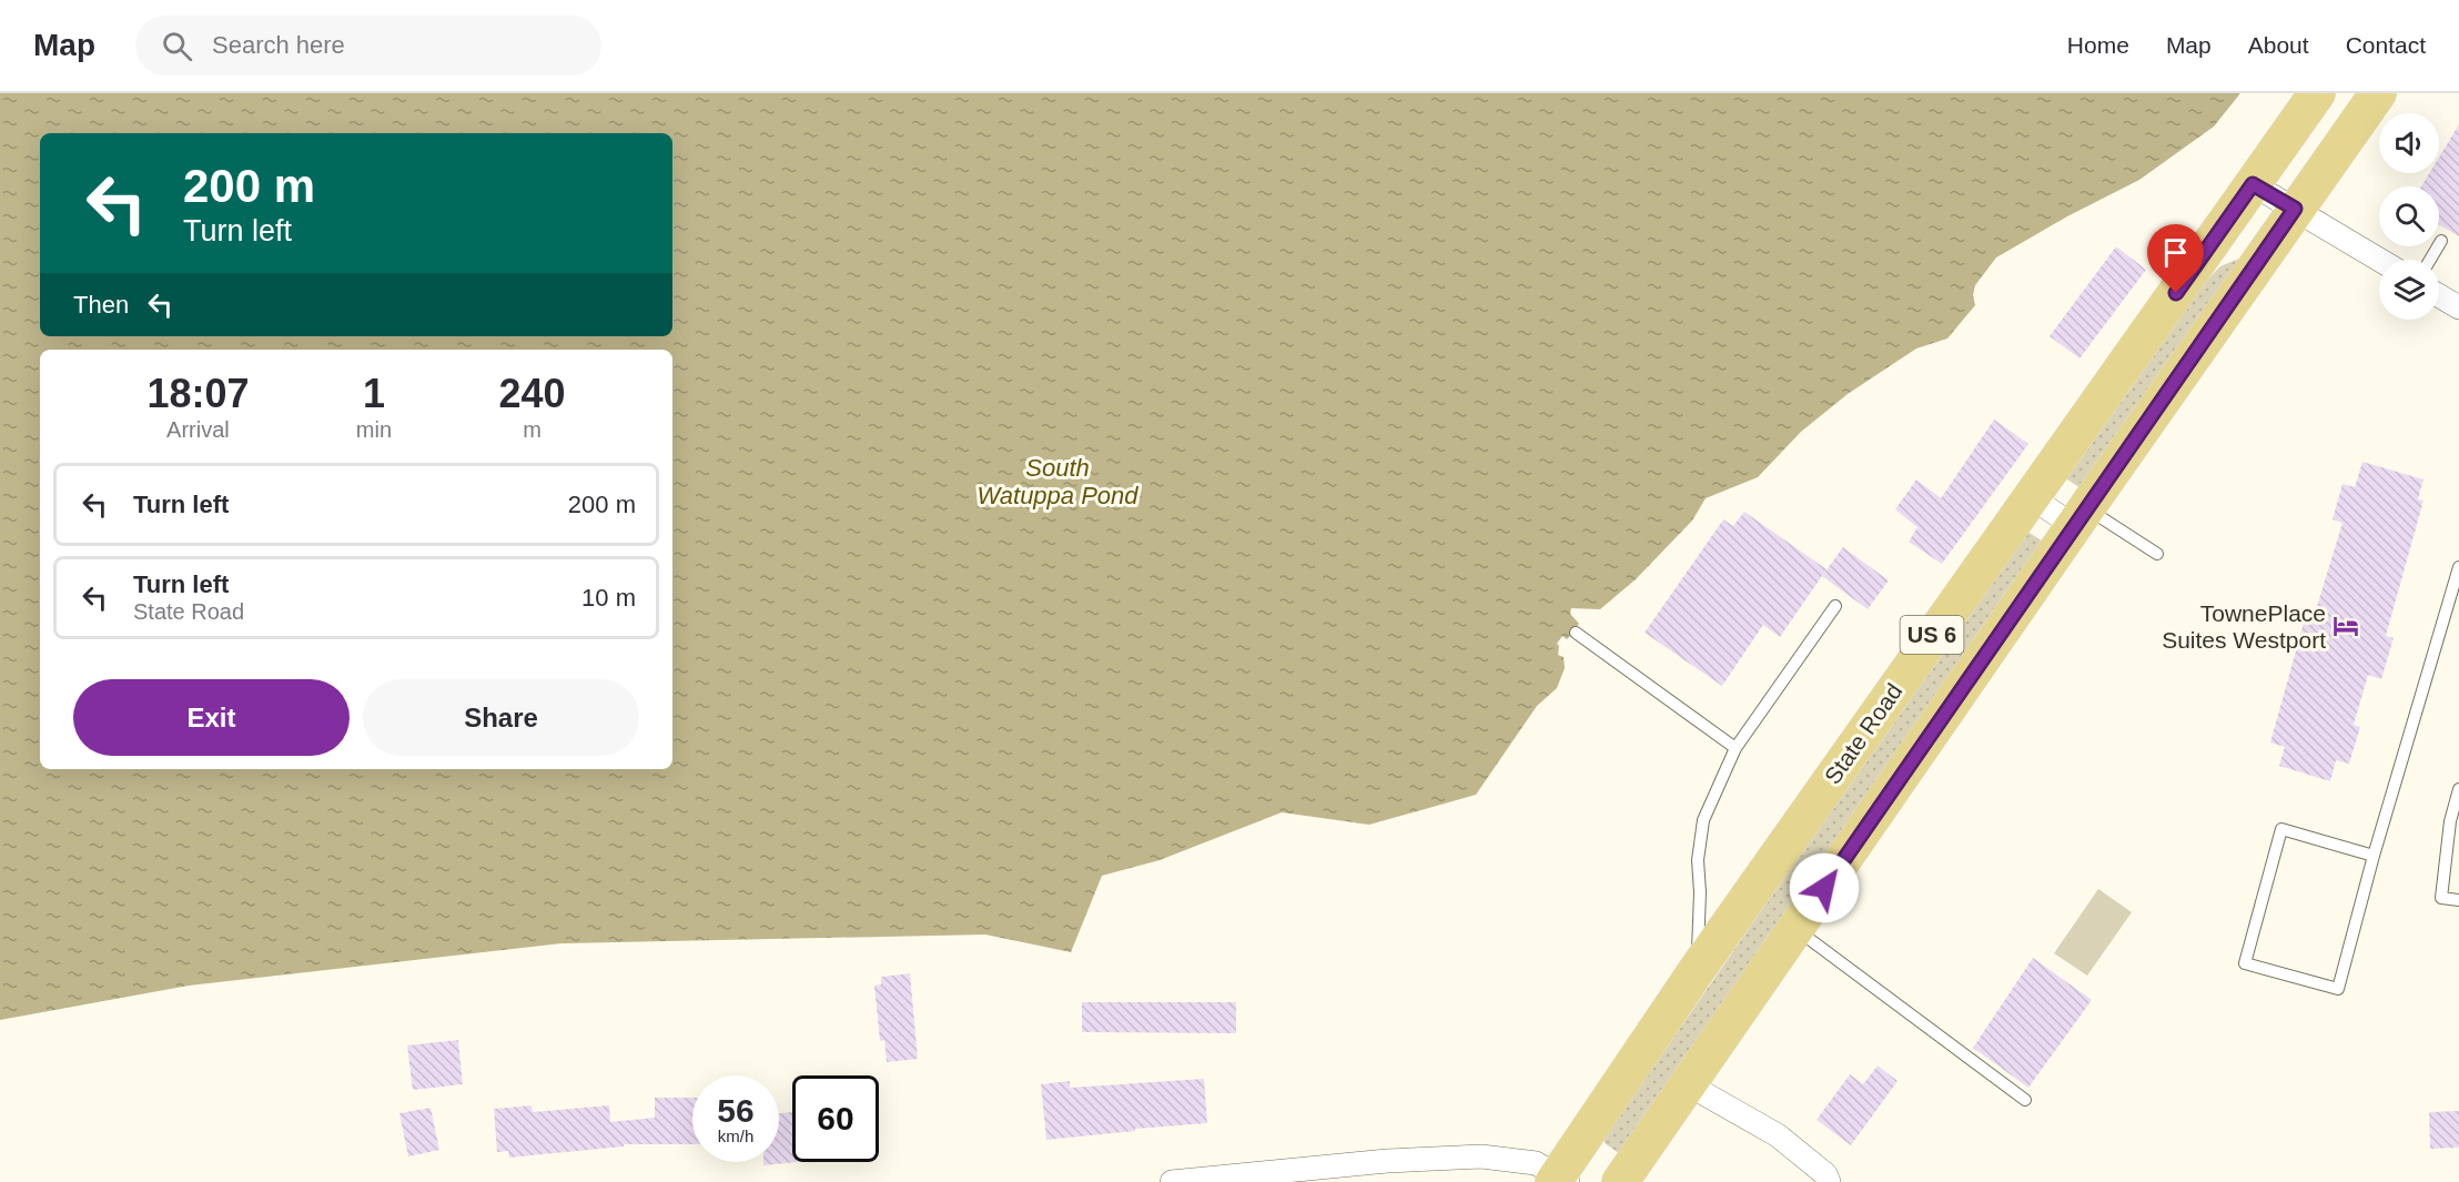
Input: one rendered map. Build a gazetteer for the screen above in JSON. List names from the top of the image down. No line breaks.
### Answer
{"streets":{"main road":["US 6","State Road"]},"water":["South Watuppa Pond"],"places":{"hotel":["TownePlace Suites Westport"]},"page":{"header":"Map","search":"Search here","nav":["Home","Map","About","Contact"],"turn":["200 m","Turn left"],"then":"Then","eta":["18:07","Arrival","1","min","240","m"],"list":[{"name":"Turn left","value":"200 m"},{"name":"Turn left","note":"State Road","value":"10 m"}],"buttons":["Exit","Share"],"speed":"56 km/h","limit":"60"}}
